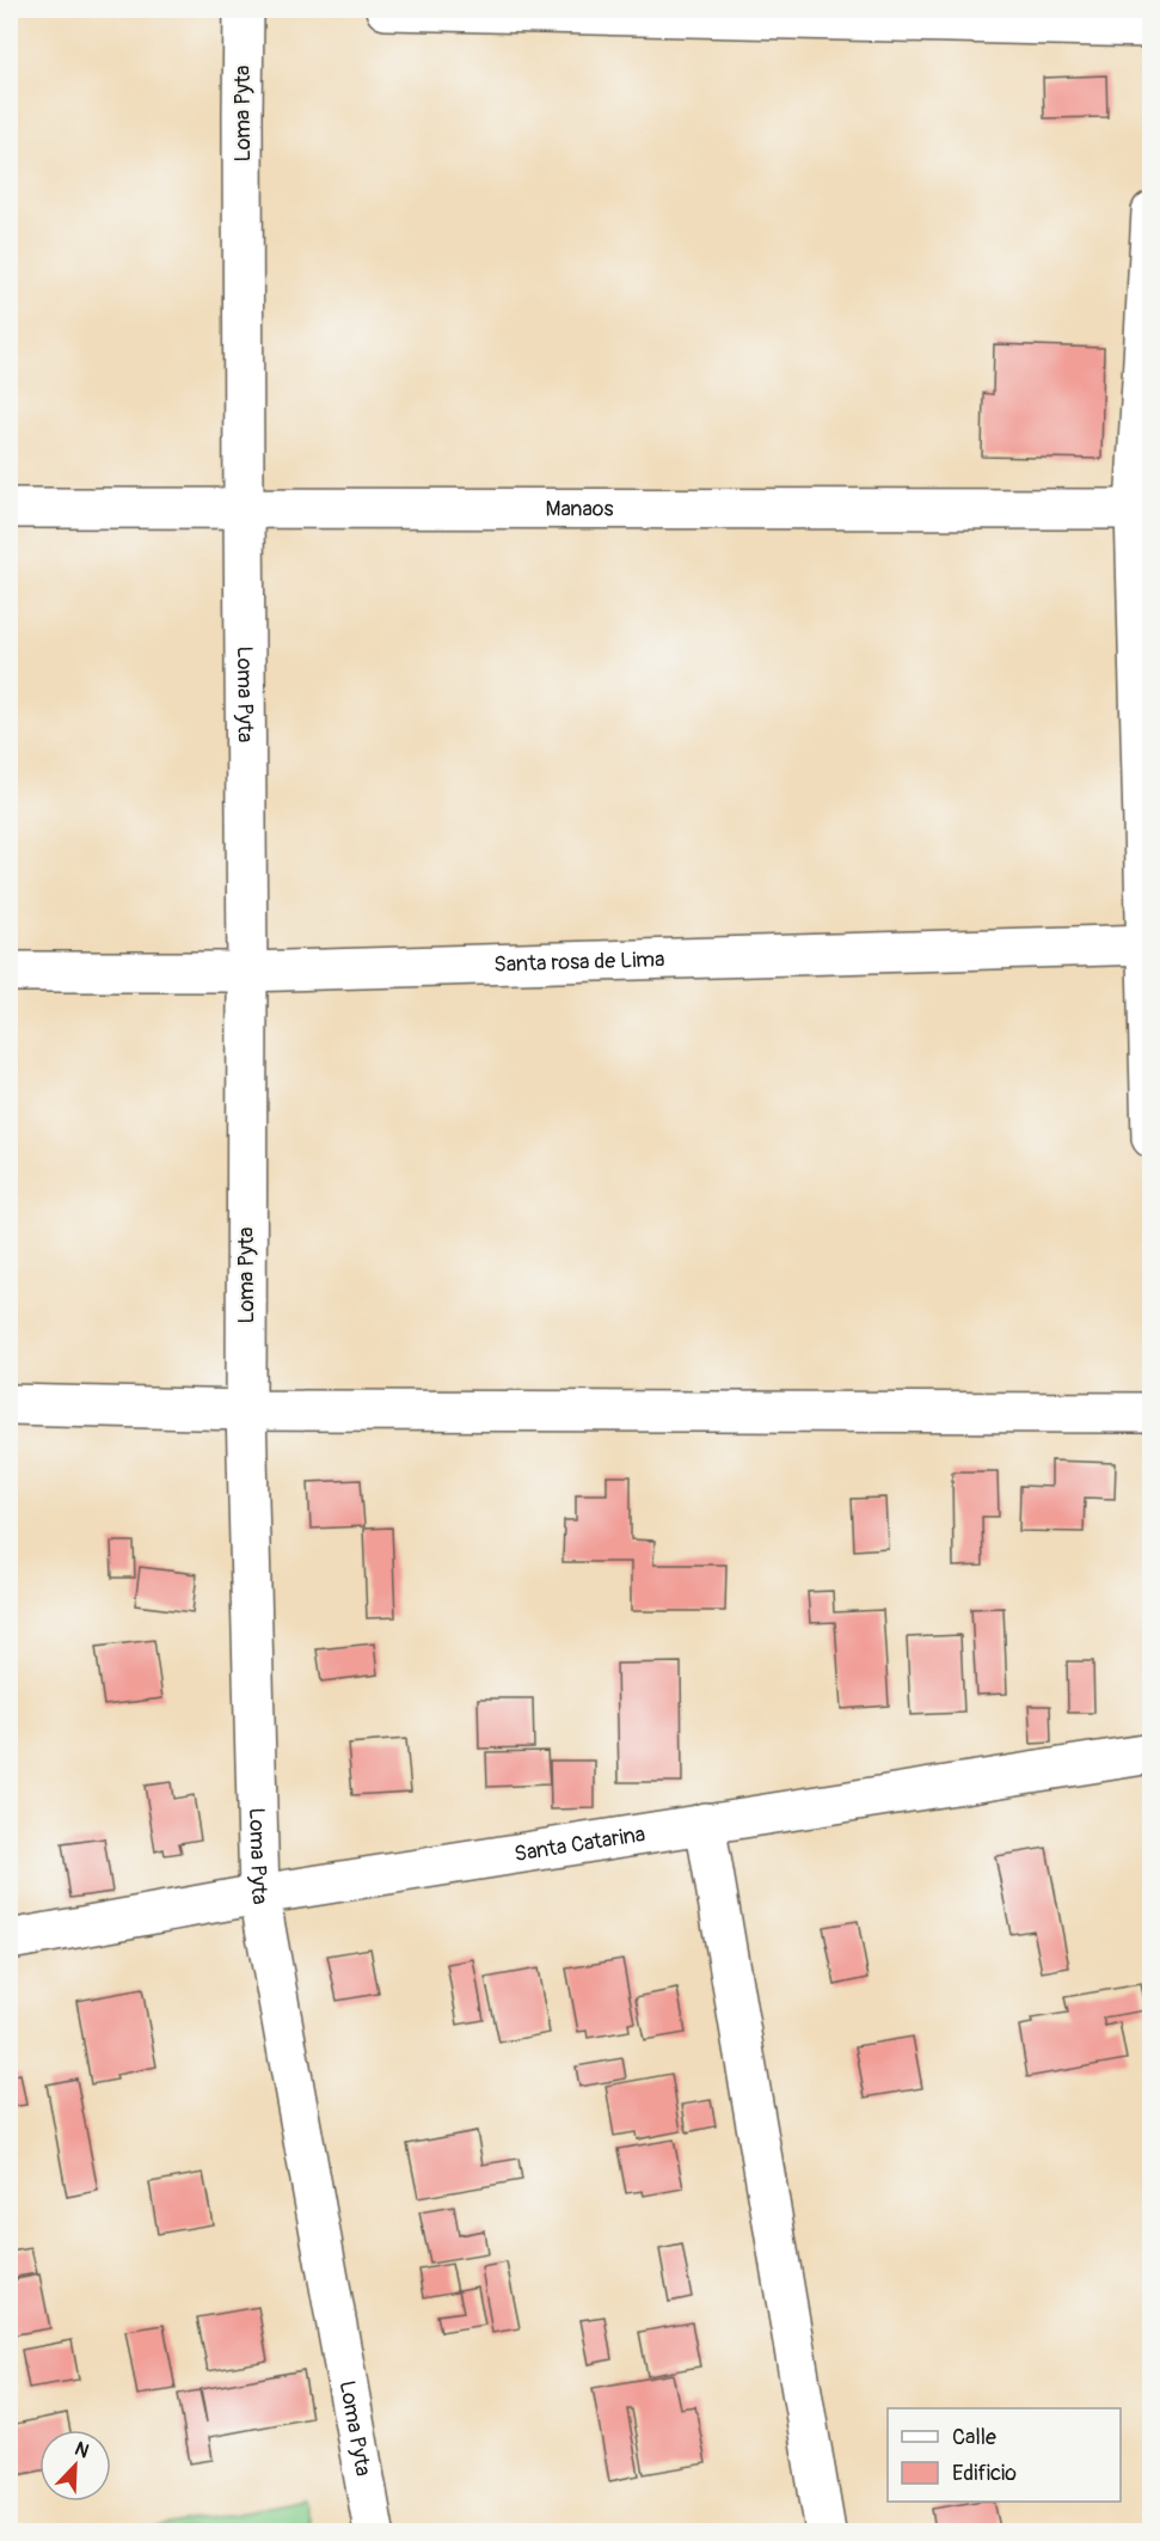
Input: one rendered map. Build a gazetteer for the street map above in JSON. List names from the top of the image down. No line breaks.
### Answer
{"streets":{"street":["Loma Pyta","Manaos","Santa rosa de Lima","Santa Catarina"]},"crossings":[["Loma Pyta","Manaos"],["Loma Pyta","Santa rosa de Lima"],["Loma Pyta","Santa Catarina"]],"legend":["Calle","Edificio"],"north":"top right"}
